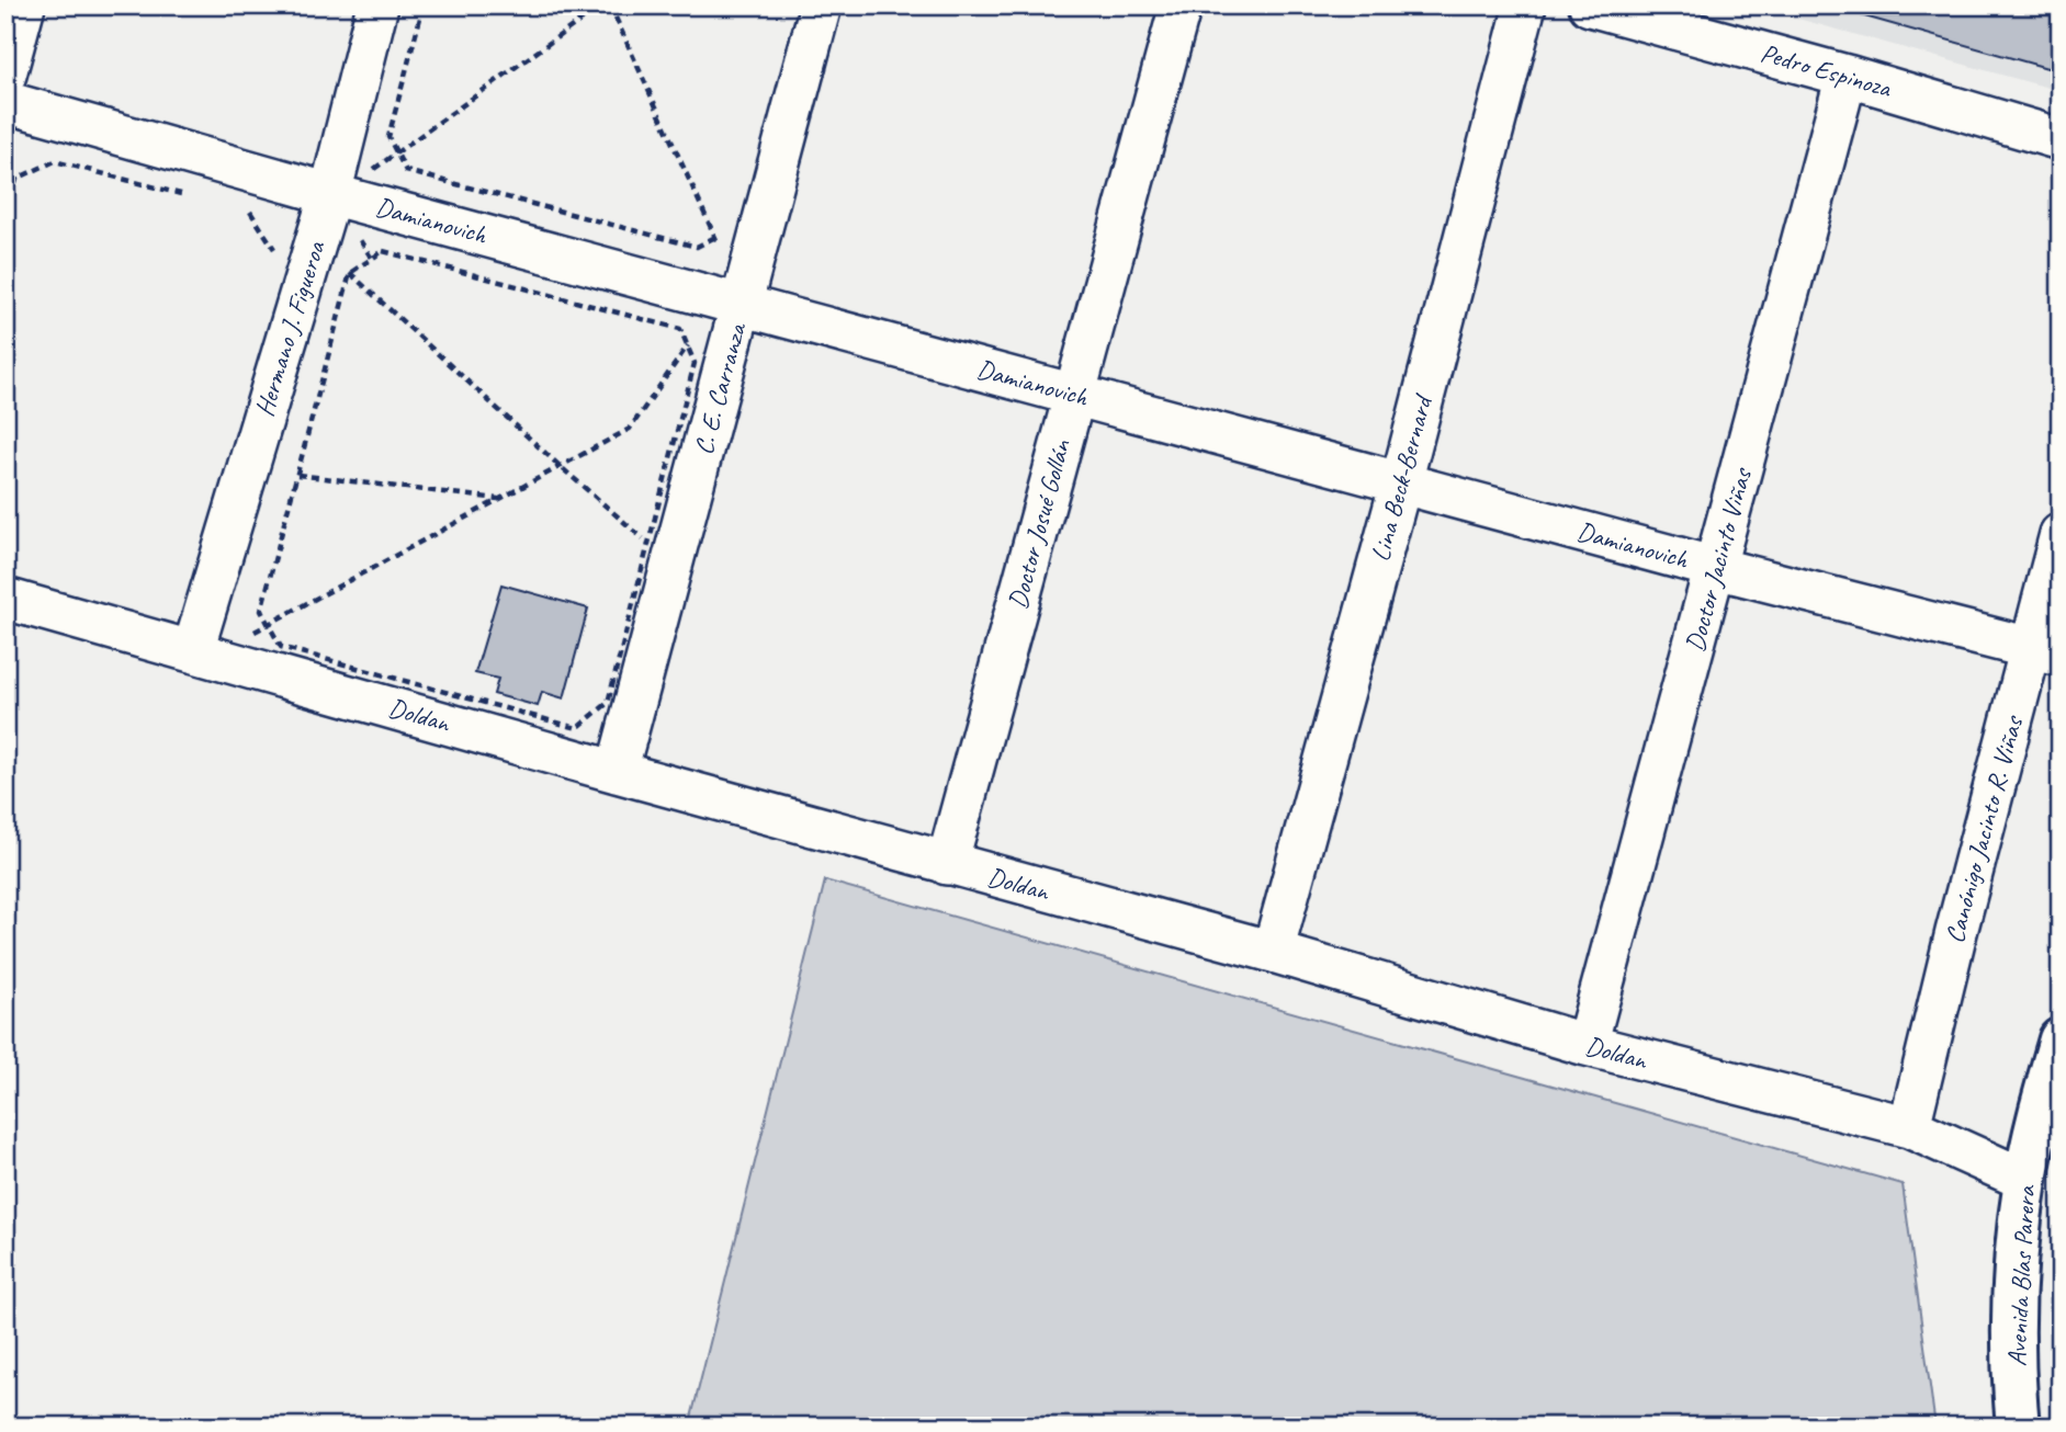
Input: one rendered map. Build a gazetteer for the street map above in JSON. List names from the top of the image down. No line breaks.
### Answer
{"streets":{"main road":["Avenida Blas Parera"],"street":["Pedro Espinoza","Damianovich","Hermano J. Figueroa","C. E. Carranza","Lina Beck-Bernard","Doctor Josué Gollán","Doctor Jacinto Viñas","Doldan","Canónigo Jacinto R. Viñas"]},"crossings":[["Pedro Espinoza","Doctor Jacinto Viñas"],["Damianovich","Hermano J. Figueroa"],["Damianovich","C. E. Carranza"],["Damianovich","Lina Beck-Bernard"],["Damianovich","Doctor Josué Gollán"],["Damianovich","Doctor Jacinto Viñas"],["Damianovich","Canónigo Jacinto R. Viñas"],["Hermano J. Figueroa","Doldan"],["C. E. Carranza","Doldan"],["Lina Beck-Bernard","Doldan"],["Doctor Josué Gollán","Doldan"],["Doctor Jacinto Viñas","Doldan"],["Doldan","Canónigo Jacinto R. Viñas"],["Doldan","Avenida Blas Parera"]]}
